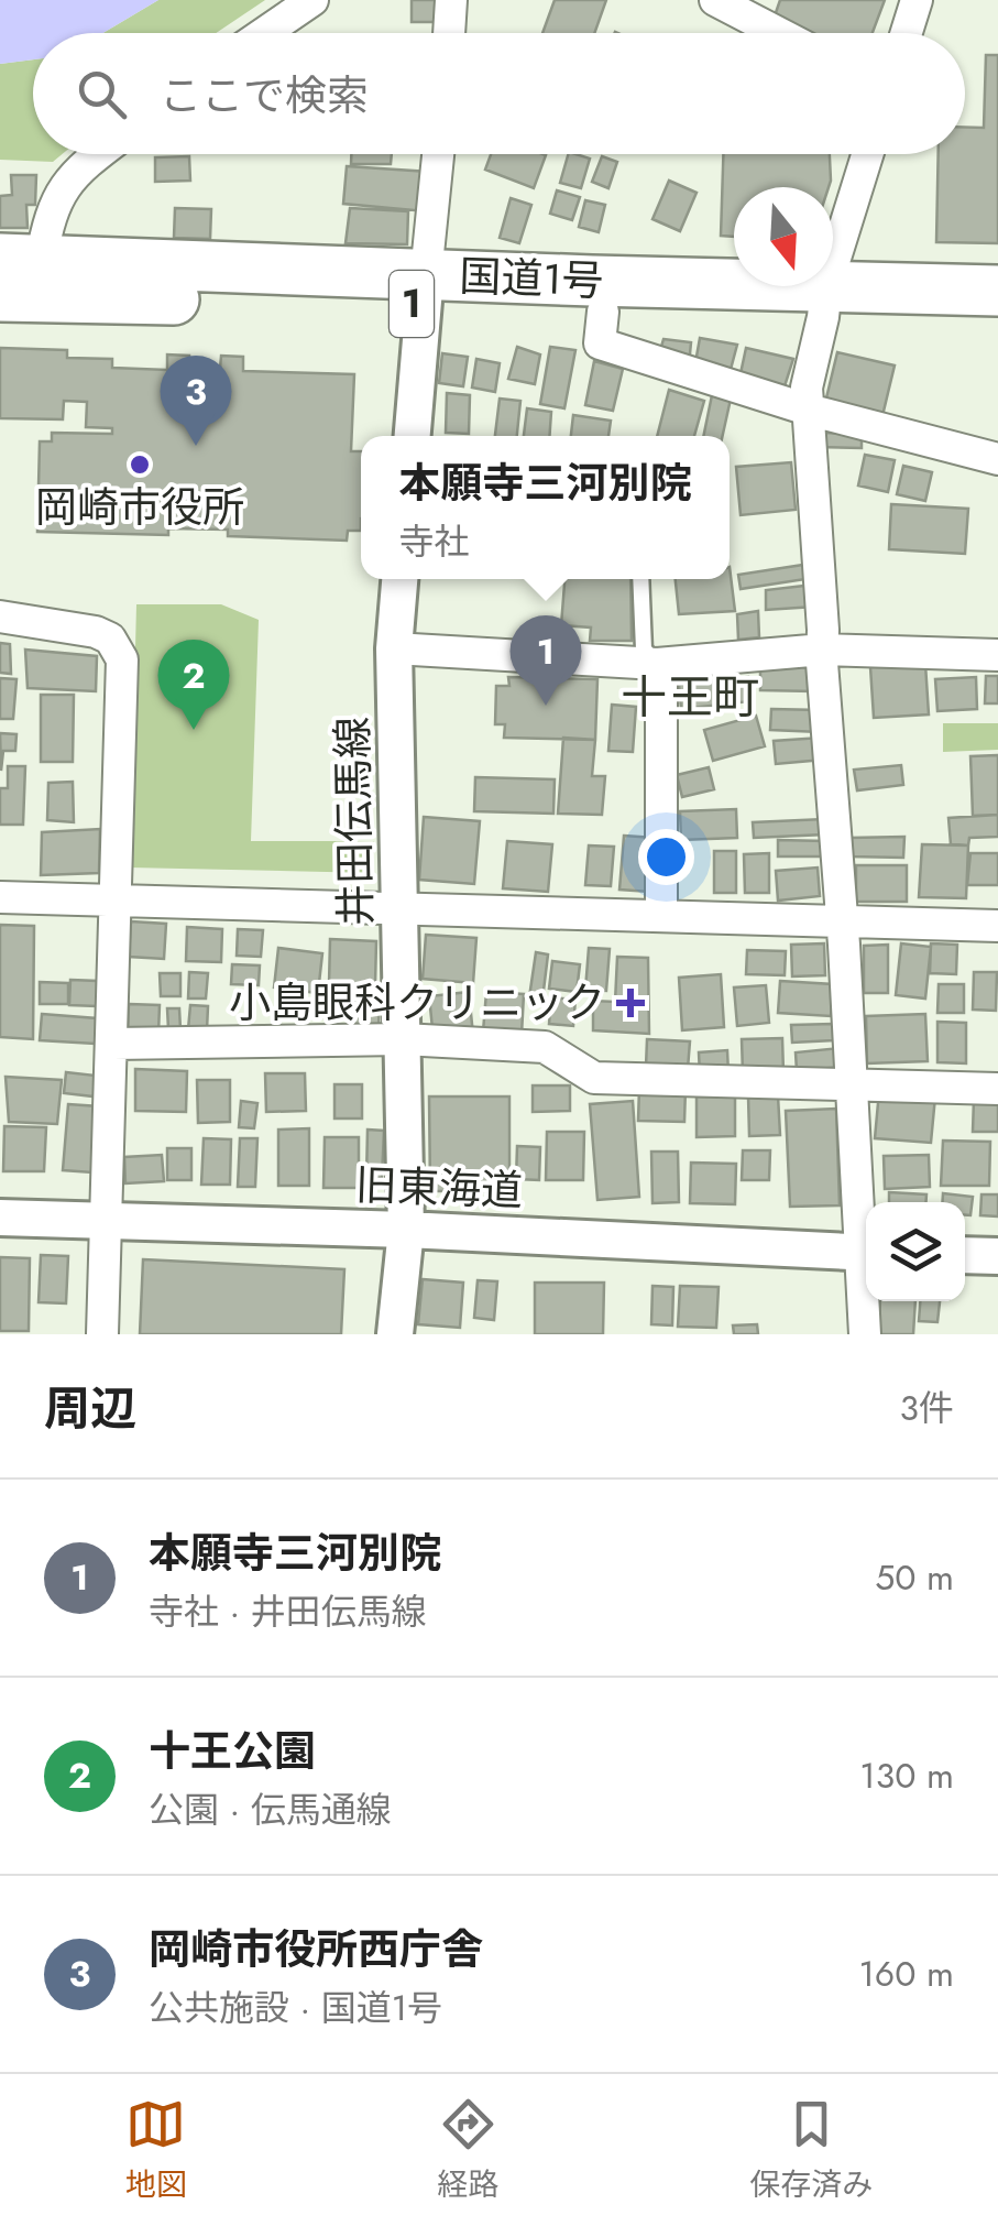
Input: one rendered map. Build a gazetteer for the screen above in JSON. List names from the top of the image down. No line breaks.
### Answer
{"streets":{"highway":["国道1号","1"],"street":["井田伝馬線","旧東海道"]},"crossings":[["井田伝馬線","旧東海道"]],"districts":["十王町"],"places":{"other":["岡崎市役所"],"health":["小島眼科クリニック"]},"north":"bottom","page":{"search":"ここで検索","pins":["3","1","2"],"popup":["本願寺三河別院","寺社"],"heading":["周辺","3件"],"list":[{"mark":"1","name":"本願寺三河別院","note":"寺社 · 井田伝馬線","value":"50 m"},{"mark":"2","name":"十王公園","note":"公園 · 伝馬通線","value":"130 m"},{"mark":"3","name":"岡崎市役所西庁舎","note":"公共施設 · 国道1号","value":"160 m"}],"nav":["地図","経路","保存済み"]}}
